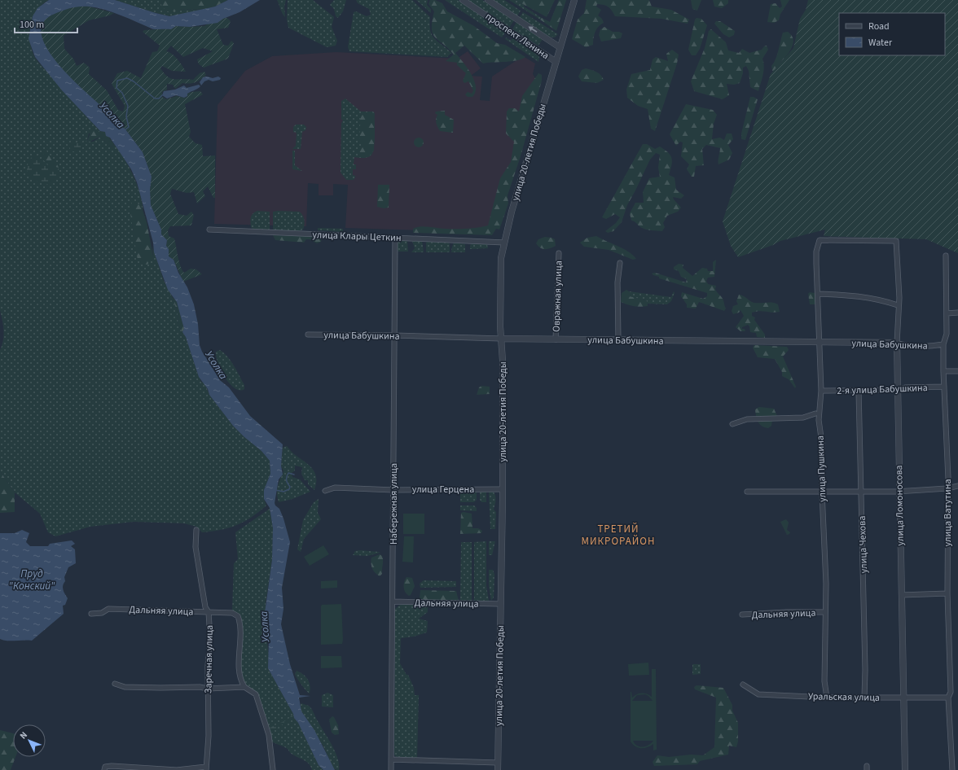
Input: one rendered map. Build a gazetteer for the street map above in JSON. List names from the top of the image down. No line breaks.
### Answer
{"streets":{"street":["проспект Ленина","улица 20-летия Победы","улица Клары Цеткин","Овражная улица","улица Бабушкина","2-я улица Бабушкина","улица Пушкина","улица Герцена","Набережная улица","улица Ломоносова","улица Ватутина","улица Чехова","Дальняя улица","Заречная улица","Уральская улица"]},"crossings":[["проспект Ленина","улица 20-летия Победы"],["улица 20-летия Победы","улица Клары Цеткин"],["улица 20-летия Победы","улица Бабушкина"],["улица 20-летия Победы","улица Герцена"],["улица 20-летия Победы","Дальняя улица"],["улица Клары Цеткин","Набережная улица"],["Овражная улица","улица Бабушкина"],["улица Бабушкина","улица Пушкина"],["улица Бабушкина","Набережная улица"],["улица Бабушкина","улица Ломоносова"],["улица Бабушкина","улица Ватутина"],["2-я улица Бабушкина","улица Пушкина"],["2-я улица Бабушкина","улица Ломоносова"],["2-я улица Бабушкина","улица Ватутина"],["2-я улица Бабушкина","улица Чехова"],["улица Пушкина","улица Ломоносова"],["улица Пушкина","Дальняя улица"],["улица Пушкина","Уральская улица"],["улица Герцена","Набережная улица"],["Набережная улица","Дальняя улица"],["улица Ломоносова","Уральская улица"],["улица Ватутина","Уральская улица"],["улица Чехова","Уральская улица"],["Дальняя улица","Заречная улица"]],"districts":["ТРЕТИЙ МИКРОРАЙОН"],"water":["Усолка","Пруд \"Конский\""],"legend":["Road","Water"],"scale_bar":"100 m","north":"top left"}
